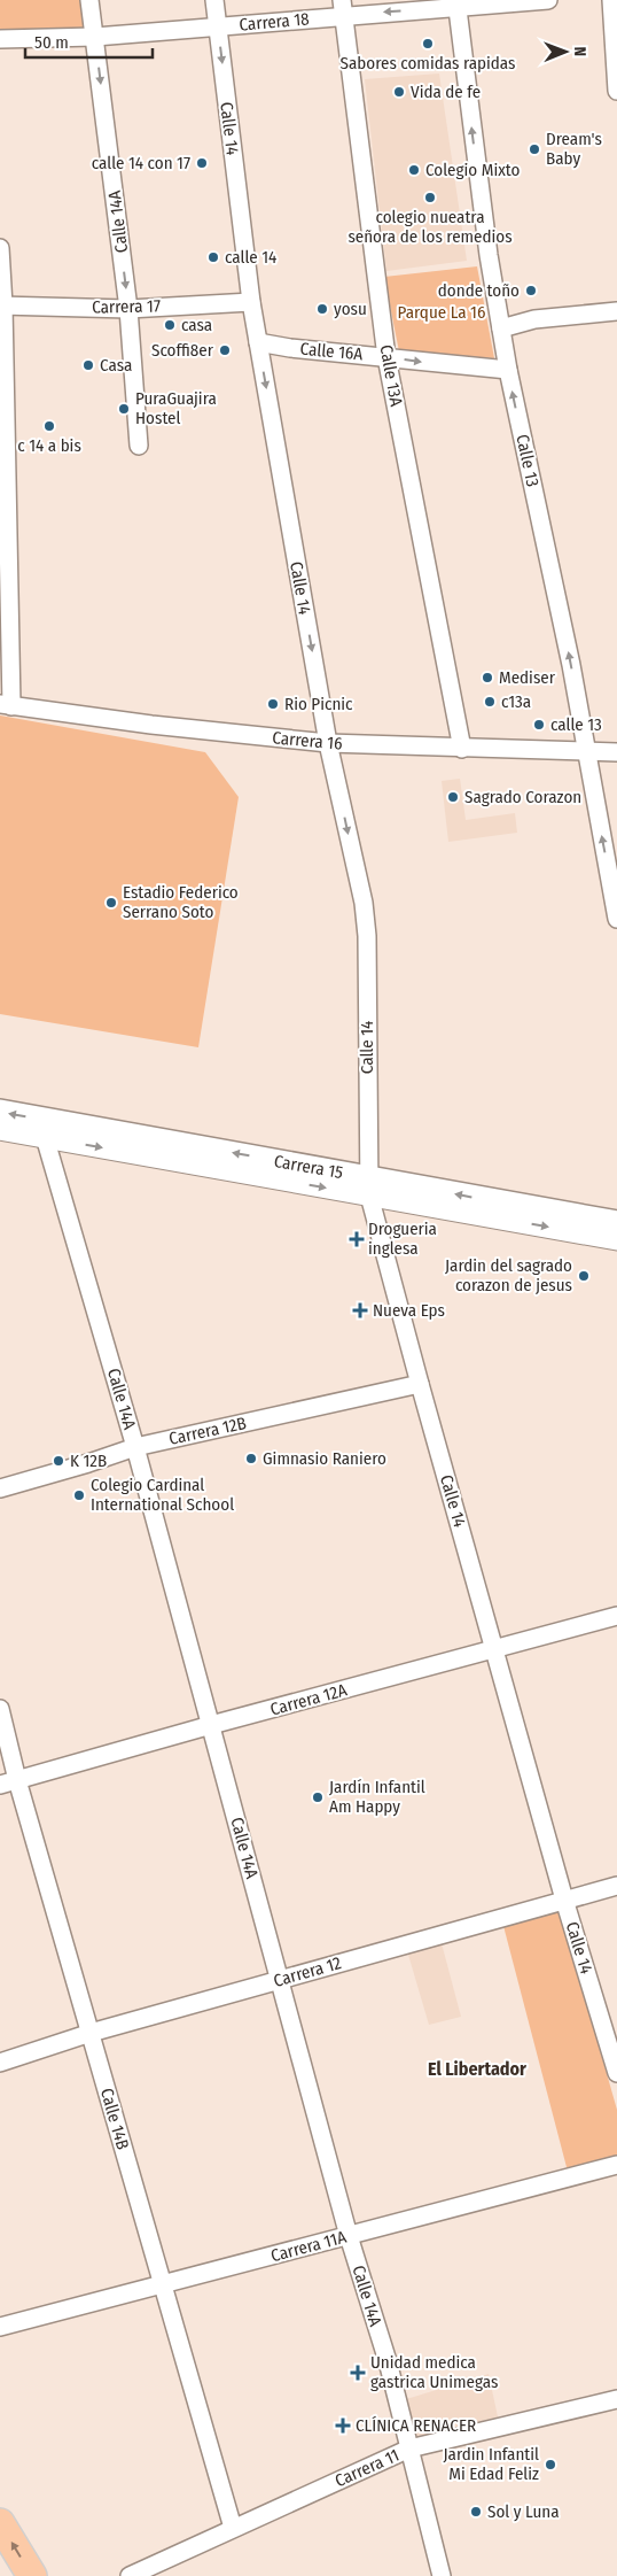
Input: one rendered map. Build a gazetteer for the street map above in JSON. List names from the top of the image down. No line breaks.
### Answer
{"streets":{"main road":["Carrera 15"],"street":["Carrera 18","Calle 14","Calle 14A","Carrera 17","Calle 16A","Calle 13A","Calle 13","Carrera 16","Carrera 12B","Carrera 12A","Carrera 12","Calle 14B","Carrera 11A","Carrera 11"]},"crossings":[["Carrera 18","Calle 14"],["Carrera 18","Calle 14A"],["Carrera 18","Calle 13A"],["Carrera 18","Calle 13"],["Calle 14","Carrera 17"],["Calle 14","Calle 16A"],["Calle 14","Carrera 16"],["Calle 14","Carrera 15"],["Calle 14","Carrera 12B"],["Calle 14","Carrera 12A"],["Calle 14","Carrera 12"],["Calle 14A","Carrera 17"],["Calle 14A","Carrera 15"],["Calle 14A","Carrera 12B"],["Calle 14A","Carrera 12A"],["Calle 14A","Carrera 12"],["Calle 14A","Carrera 11A"],["Calle 14A","Carrera 11"],["Calle 16A","Calle 13A"],["Calle 16A","Calle 13"],["Calle 13A","Carrera 16"],["Calle 13","Carrera 16"],["Carrera 12A","Calle 14B"],["Carrera 12","Calle 14B"],["Calle 14B","Carrera 11A"],["Calle 14B","Carrera 11"]],"one_way":["Calle 14","Calle 16A","Calle 13"],"districts":["El Libertador"],"parks":["Parque La 16"],"places":{"other":["Sabores comidas rapidas","Vida de fe","Dream's Baby","calle 14 con 17","Colegio Mixto","colegio nueatra señora de los remedios","calle 14","donde toño","yosu","casa","Scoffi8er","Casa","PuraGuajira Hostel","c 14 a bis","Mediser","c13a","Rio Picnic","calle 13","Sagrado Corazon","Estadio Federico Serrano Soto","Jardin del sagrado corazon de jesus","Gimnasio Raniero","K 12B","Colegio Cardinal International School","Jardín Infantil Am Happy","Jardin Infantil Mi Edad Feliz","Sol y Luna"],"health":["Drogueria inglesa","Nueva Eps","Unidad medica gastrica Unimegas","CLÍNICA RENACER"]},"scale_bar":"50 m","north":"right"}
